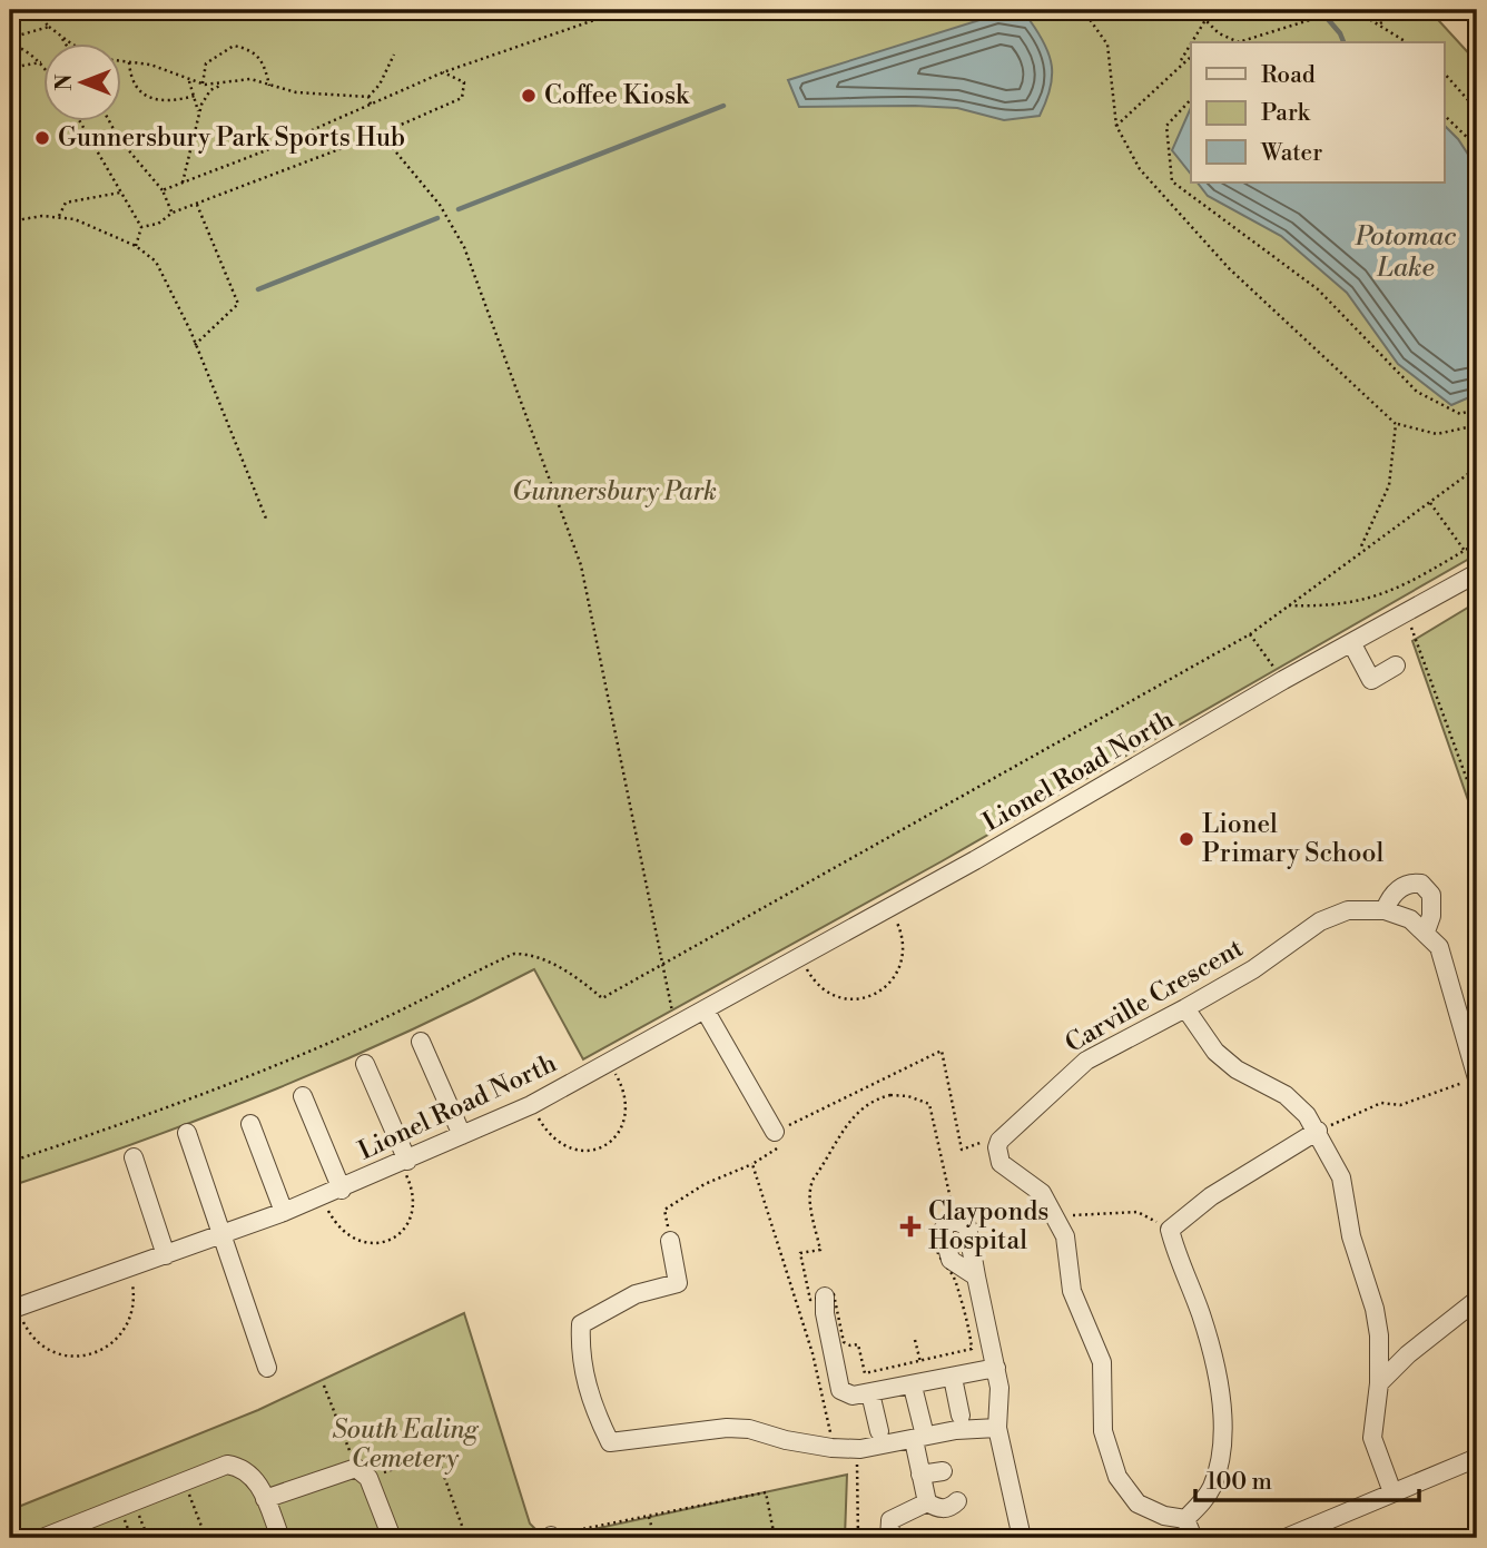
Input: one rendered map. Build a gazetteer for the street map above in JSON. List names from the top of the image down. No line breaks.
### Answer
{"streets":{"street":["Lionel Road North","Carville Crescent"]},"water":["Potomac Lake"],"parks":["Gunnersbury Park","South Ealing Cemetery"],"places":{"other":["Coffee Kiosk","Gunnersbury Park Sports Hub","Lionel Primary School"],"health":["Clayponds Hospital"]},"legend":["Road","Park","Water"],"scale_bar":"100 m","north":"left"}
